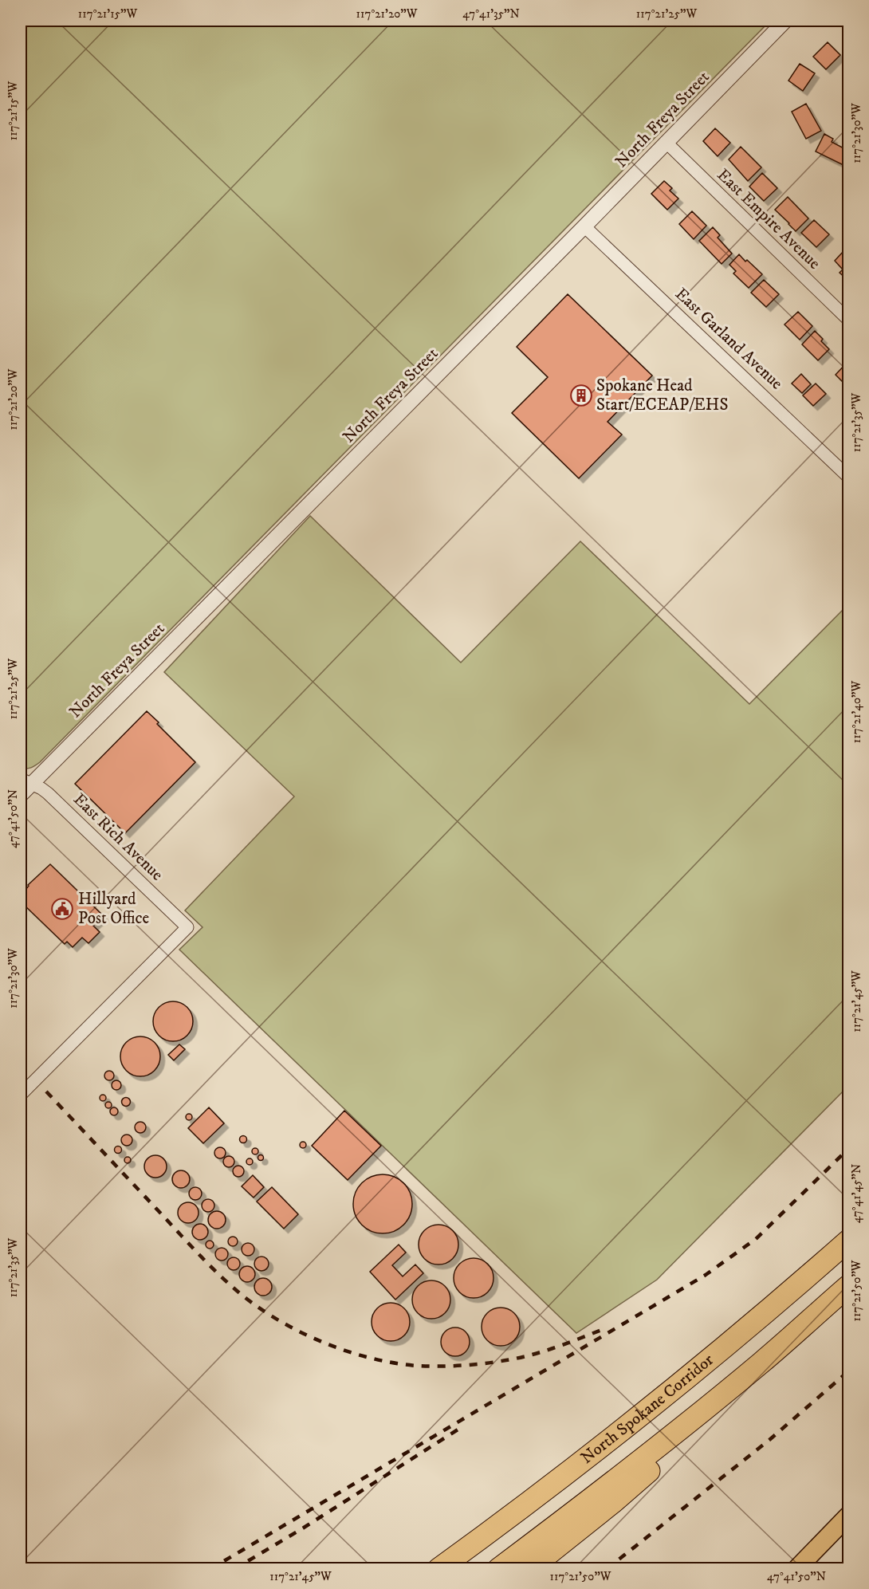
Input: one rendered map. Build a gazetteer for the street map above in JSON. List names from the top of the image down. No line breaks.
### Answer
{"streets":{"highway":["North Spokane Corridor"],"street":["North Freya Street","East Empire Avenue","East Garland Avenue","East Rich Avenue"]},"crossings":[["North Freya Street","East Empire Avenue"],["North Freya Street","East Garland Avenue"],["North Freya Street","East Rich Avenue"]],"places":{"building":["Spokane Head Start/ECEAP/EHS"],"public building":["Hillyard Post Office"]},"coordinates":["117°21'15\"W","117°21'20\"W","47°41'35\"N","117°21'25\"W","117°21'30\"W","117°21'35\"W","117°21'40\"W","47°41'50\"N","117°21'45\"W","47°41'45\"N","117°21'50\"W"]}
